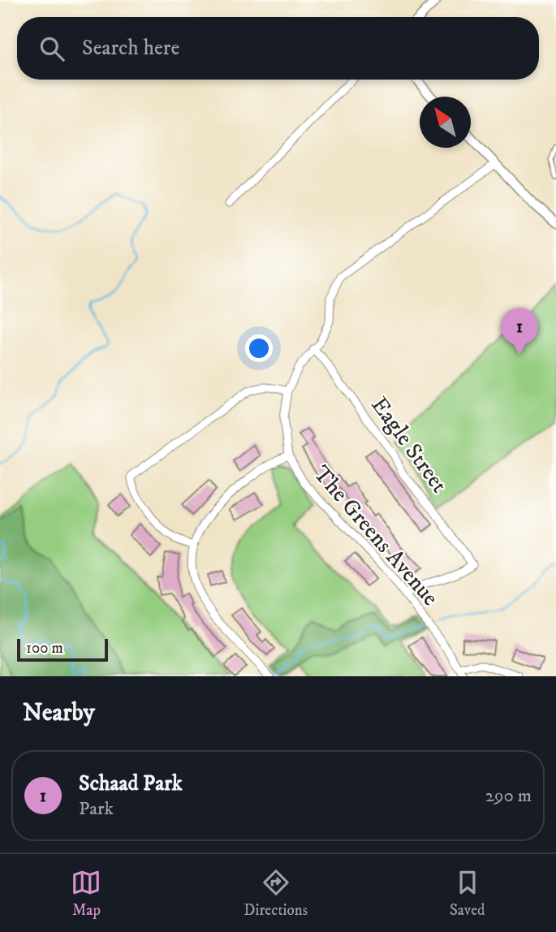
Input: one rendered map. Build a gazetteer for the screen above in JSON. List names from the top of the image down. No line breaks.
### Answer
{"streets":{"street":["Eagle Street","The Greens Avenue"]},"crossings":[["Eagle Street","The Greens Avenue"]],"scale_bar":"100 m","north":"top left","page":{"search":"Search here","pins":"1","scale":"100 m","heading":"Nearby","list":[{"mark":"1","name":"Schaad Park","note":"Park","value":"290 m"}],"nav":["Map","Directions","Saved"]}}
